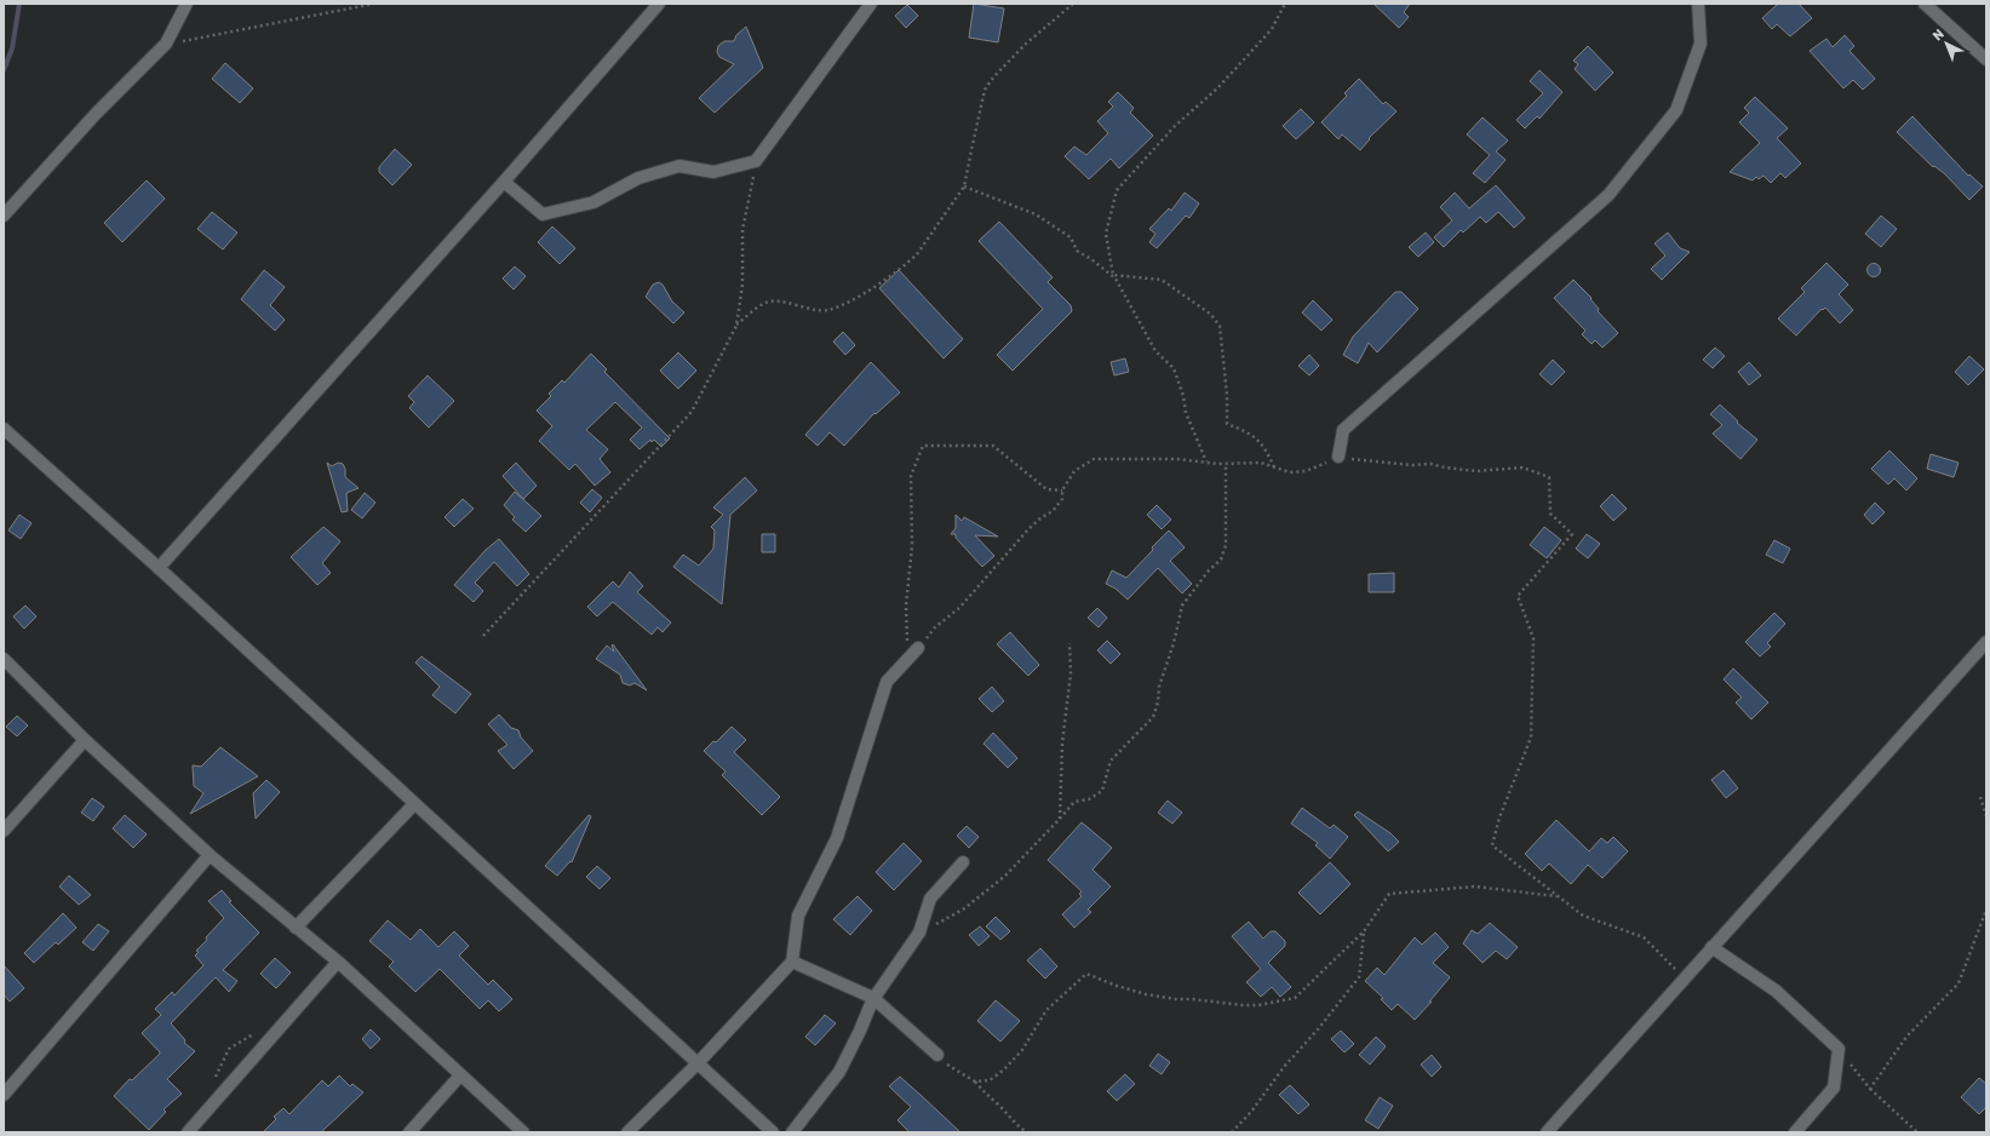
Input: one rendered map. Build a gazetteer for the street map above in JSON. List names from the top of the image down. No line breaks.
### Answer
{"north":"top left"}
